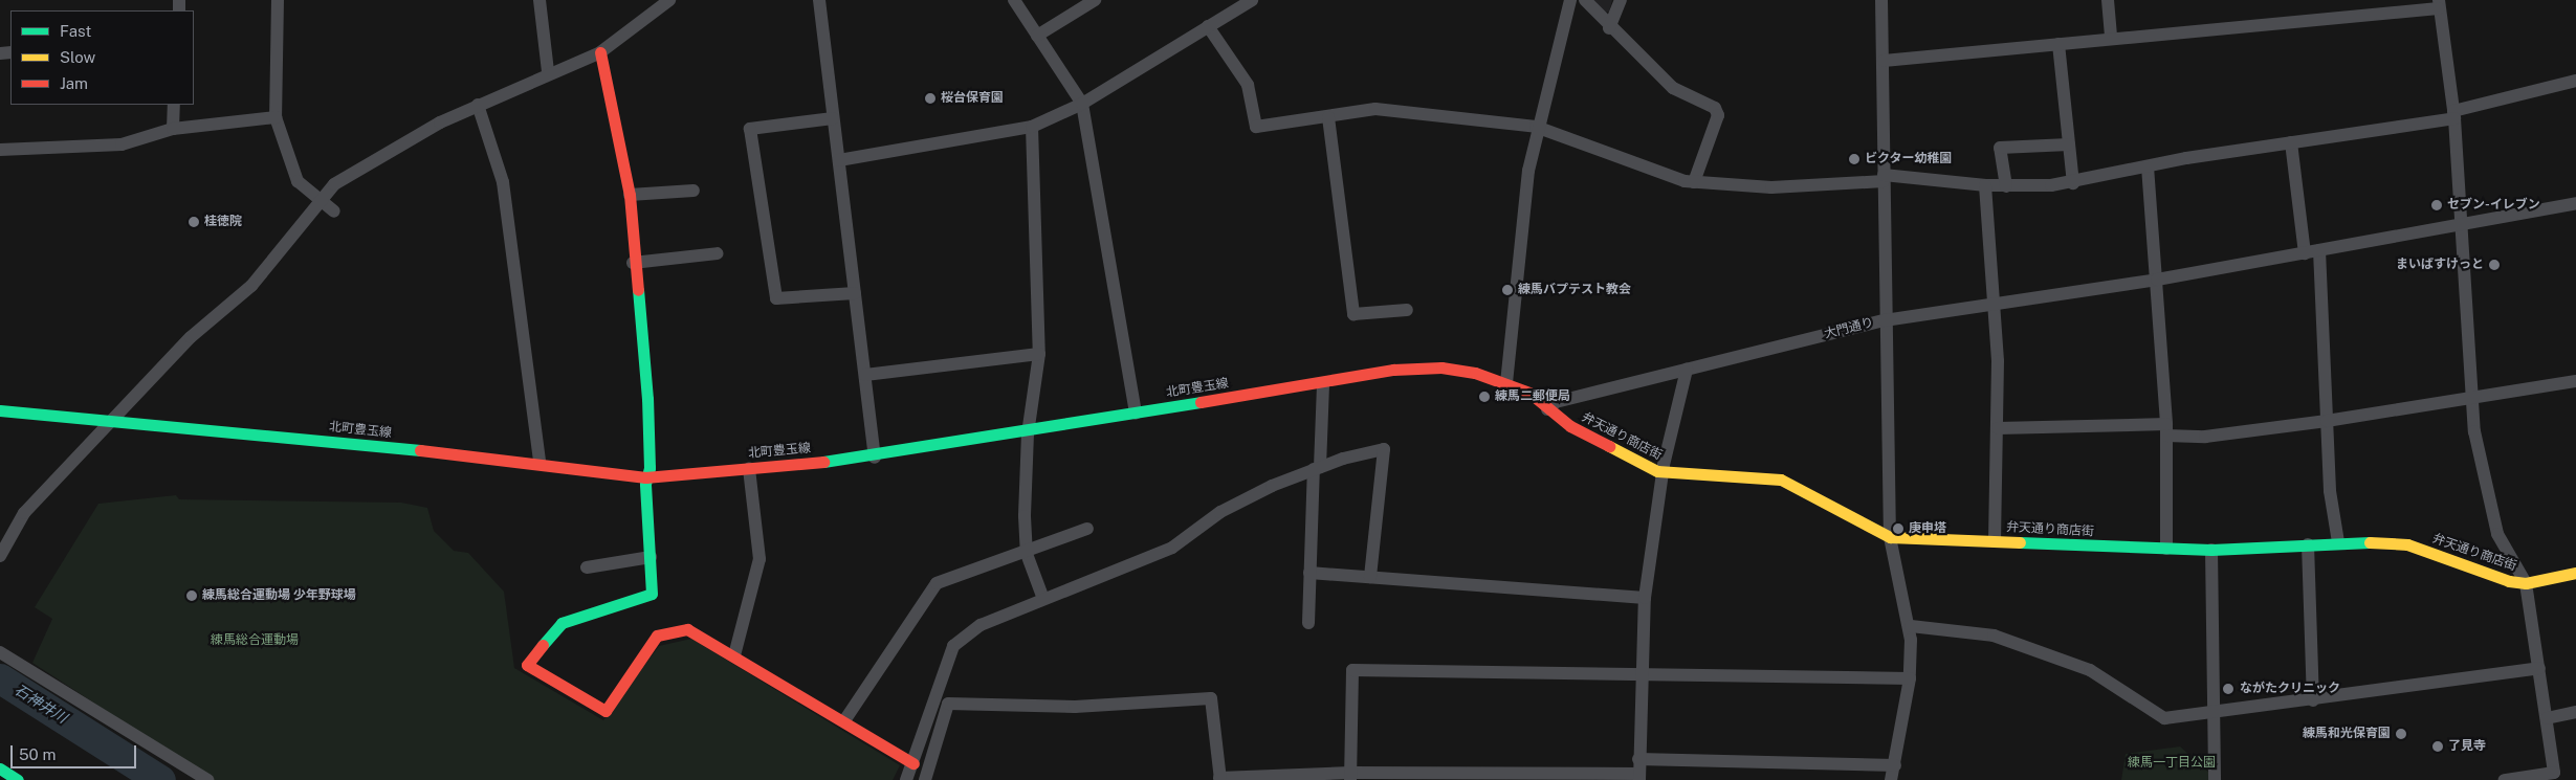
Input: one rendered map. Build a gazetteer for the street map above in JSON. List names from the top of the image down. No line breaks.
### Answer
{"streets":{"main road":["北町豊玉線","弁天通り商店街"],"street":["大門通り"]},"crossings":[["大門通り","北町豊玉線"],["大門通り","弁天通り商店街"],["北町豊玉線","弁天通り商店街"]],"water":["石神井川"],"parks":["練馬総合運動場","練馬一丁目公園"],"places":["桜台保育園","ビクター幼稚園","セブン-イレブン","桂徳院","まいばすけっと","練馬バプテスト教会","練馬二郵便局","庚申塔","練馬総合運動場 少年野球場","ながたクリニック","練馬和光保育園","了見寺"],"legend":["Fast","Slow","Jam"],"scale_bar":"50 m"}
